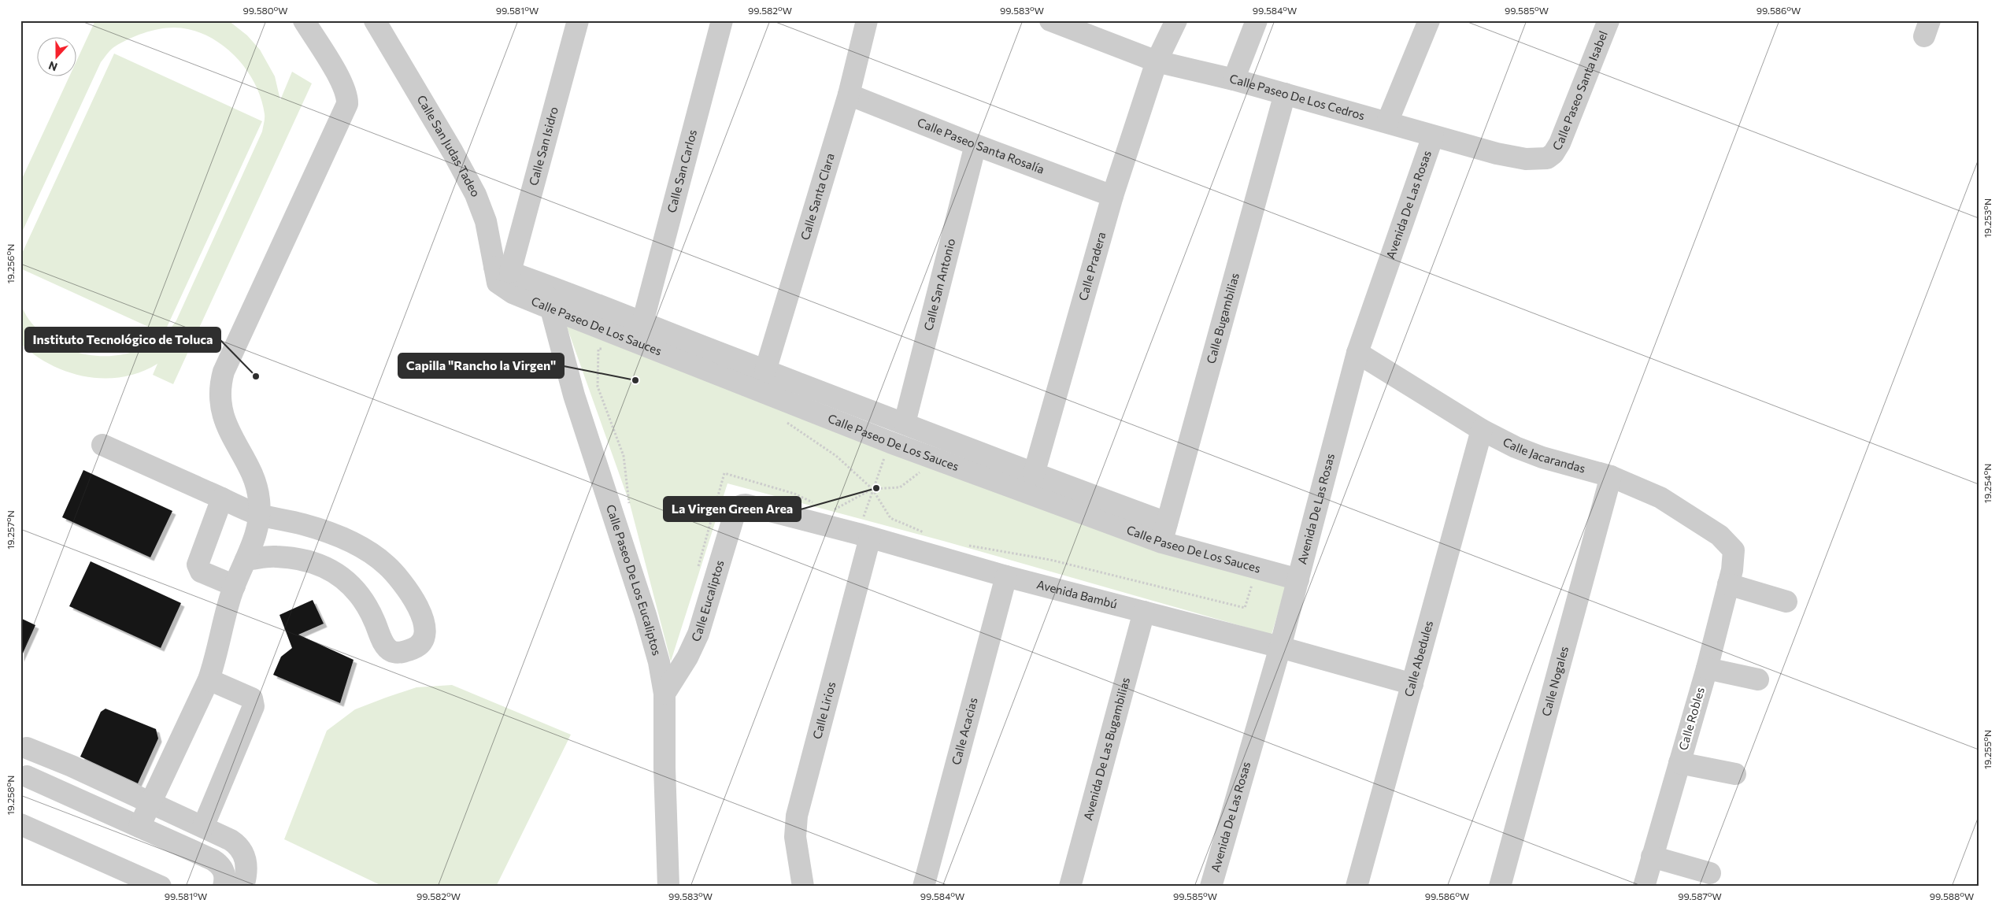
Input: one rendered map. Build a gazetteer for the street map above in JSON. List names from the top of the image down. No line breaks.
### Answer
{"streets":{"street":["Calle Paseo Santa Isabel","Calle Paseo De Los Cedros","Calle San Isidro","Calle Paseo Santa Rosalía","Calle San Judas Tadeo","Calle San Carlos","Calle Santa Clara","Avenida De Las Rosas","Calle Pradera","Calle San Antonio","Calle Bugambilias","Calle Paseo De Los Sauces","Calle Jacarandas","Calle Paseo De Los Eucaliptos","Avenida Bambú","Calle Eucaliptos","Calle Abedules","Calle Nogales","Calle Lirios","Calle Robles","Calle Acacias","Avenida De Las Bugambilias"]},"crossings":[["Calle Paseo Santa Isabel","Calle Paseo De Los Cedros"],["Calle Paseo De Los Cedros","Avenida De Las Rosas"],["Calle Paseo De Los Cedros","Calle Pradera"],["Calle Paseo De Los Cedros","Calle Bugambilias"],["Calle San Isidro","Calle San Judas Tadeo"],["Calle San Isidro","Calle Paseo De Los Sauces"],["Calle Paseo Santa Rosalía","Calle Santa Clara"],["Calle Paseo Santa Rosalía","Calle Pradera"],["Calle Paseo Santa Rosalía","Calle San Antonio"],["Calle San Judas Tadeo","Calle Paseo De Los Sauces"],["Calle San Carlos","Calle Paseo De Los Sauces"],["Calle Santa Clara","Calle Paseo De Los Sauces"],["Avenida De Las Rosas","Calle Paseo De Los Sauces"],["Avenida De Las Rosas","Calle Jacarandas"],["Avenida De Las Rosas","Avenida Bambú"],["Calle Pradera","Calle Paseo De Los Sauces"],["Calle San Antonio","Calle Paseo De Los Sauces"],["Calle Bugambilias","Calle Paseo De Los Sauces"],["Calle Paseo De Los Sauces","Calle Paseo De Los Eucaliptos"],["Calle Jacarandas","Calle Abedules"],["Calle Jacarandas","Calle Nogales"],["Calle Jacarandas","Calle Robles"],["Calle Paseo De Los Eucaliptos","Calle Eucaliptos"],["Avenida Bambú","Calle Eucaliptos"],["Avenida Bambú","Calle Abedules"],["Avenida Bambú","Calle Lirios"],["Avenida Bambú","Calle Acacias"],["Avenida Bambú","Avenida De Las Bugambilias"]],"places":["Instituto Tecnológico de Toluca","Capilla \"Rancho la Virgen\"","La Virgen Green Area"],"north":"bottom","coordinates":["99.580°W","99.581°W","99.582°W","99.583°W","99.584°W","99.585°W","99.586°W","19.253°N","19.256°N","19.254°N","19.257°N","19.255°N","19.258°N","99.587°W","99.588°W"]}
